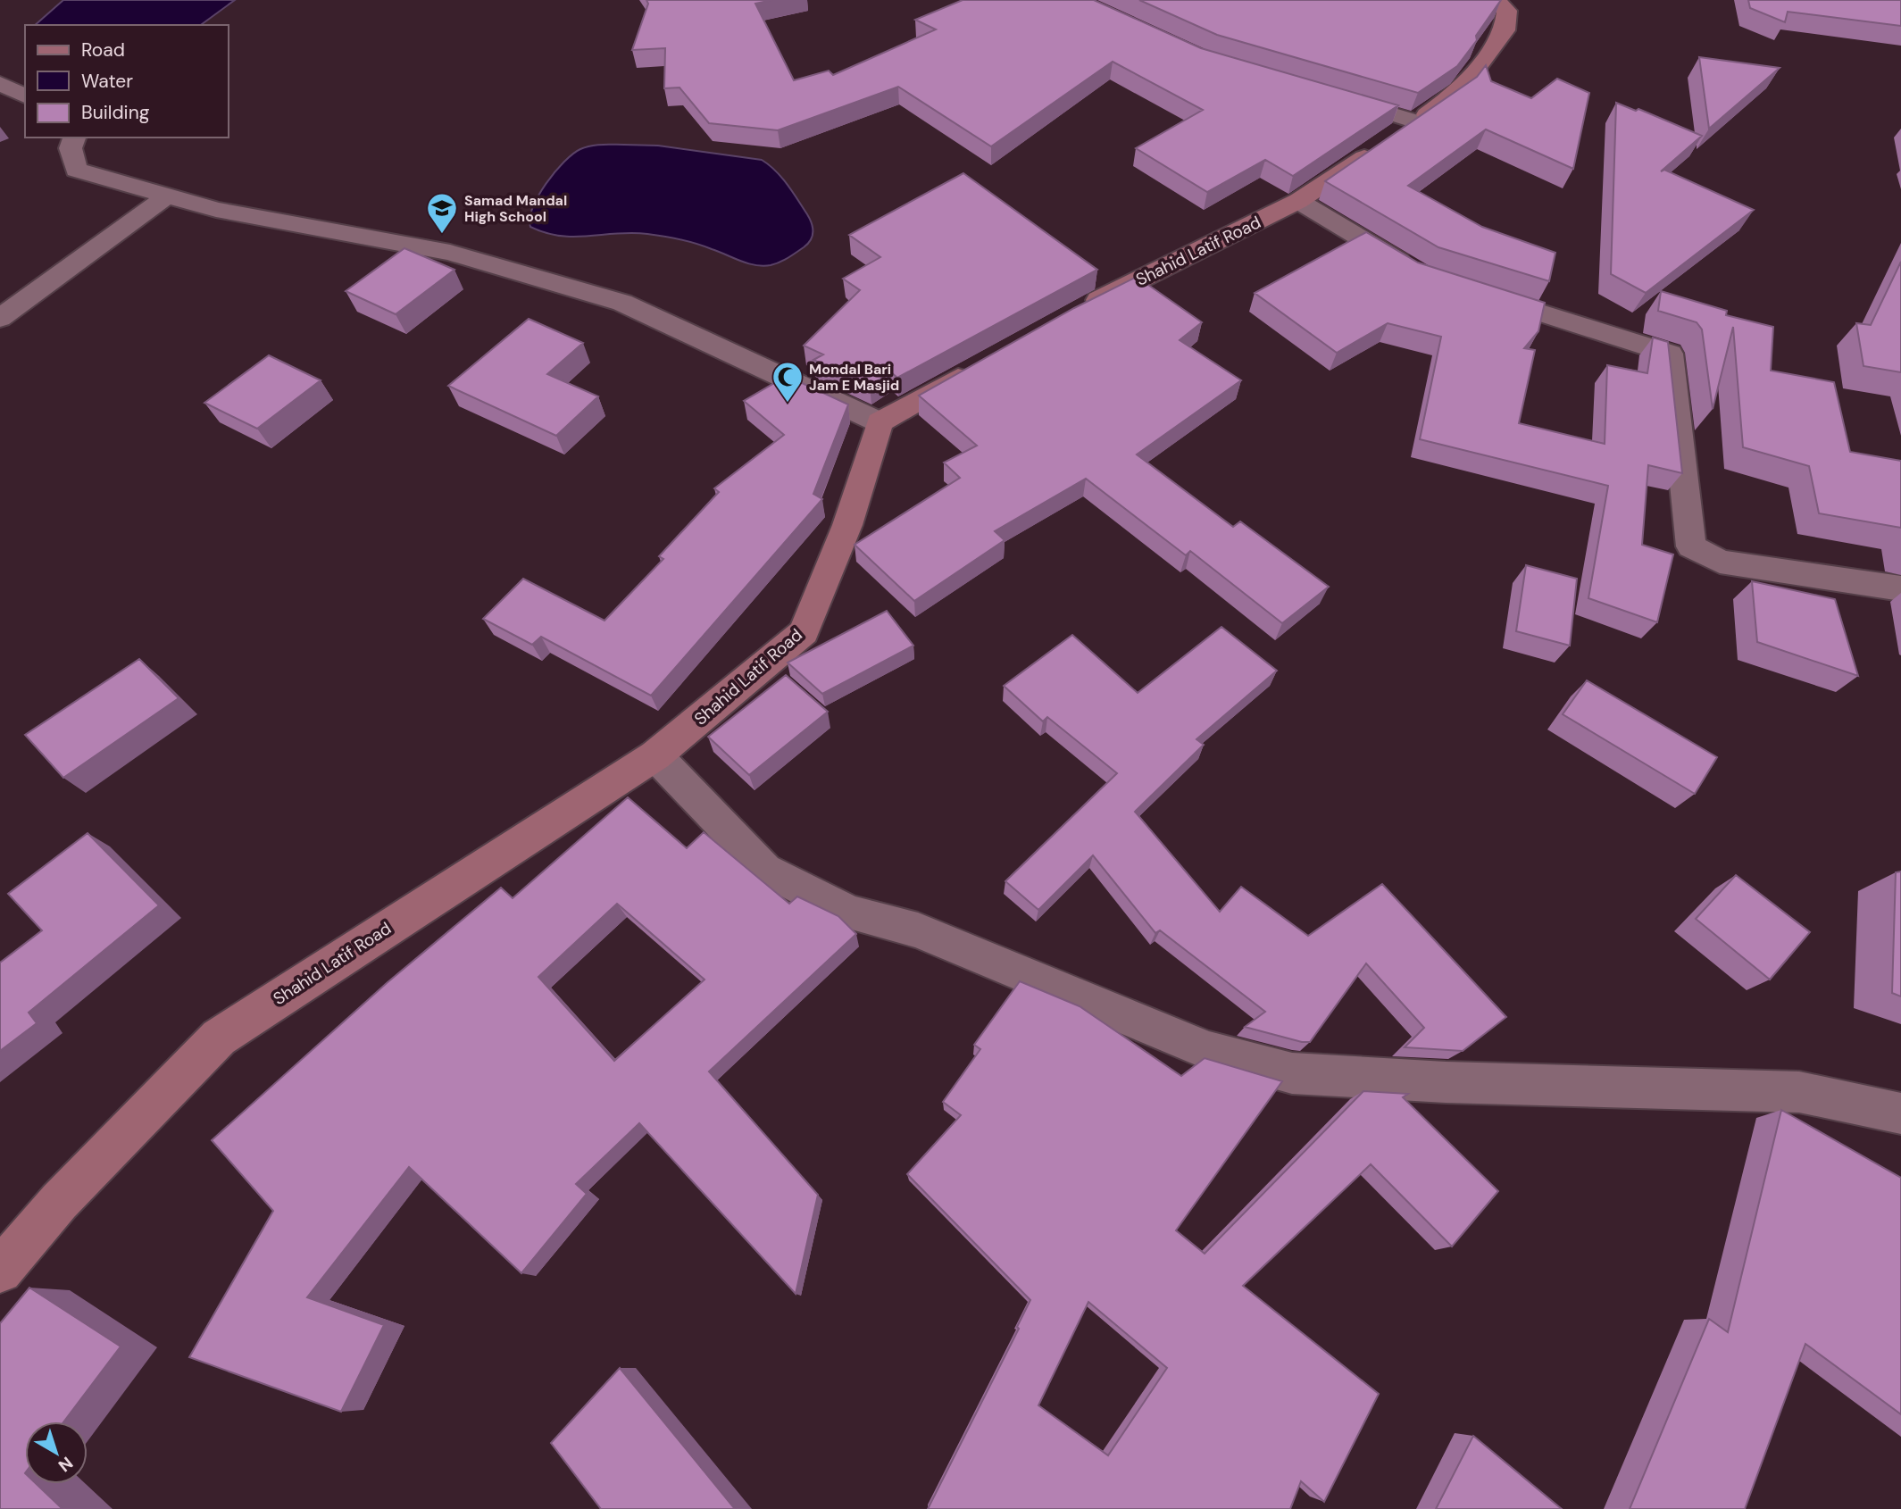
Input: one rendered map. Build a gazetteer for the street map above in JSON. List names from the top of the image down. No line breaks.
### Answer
{"streets":{"street":["Shahid Latif Road"]},"places":{"school or university":["Samad Mandal High School"],"mosque":["Mondal Bari Jam E Masjid"]},"legend":["Road","Water","Building"],"north":"bottom right"}
